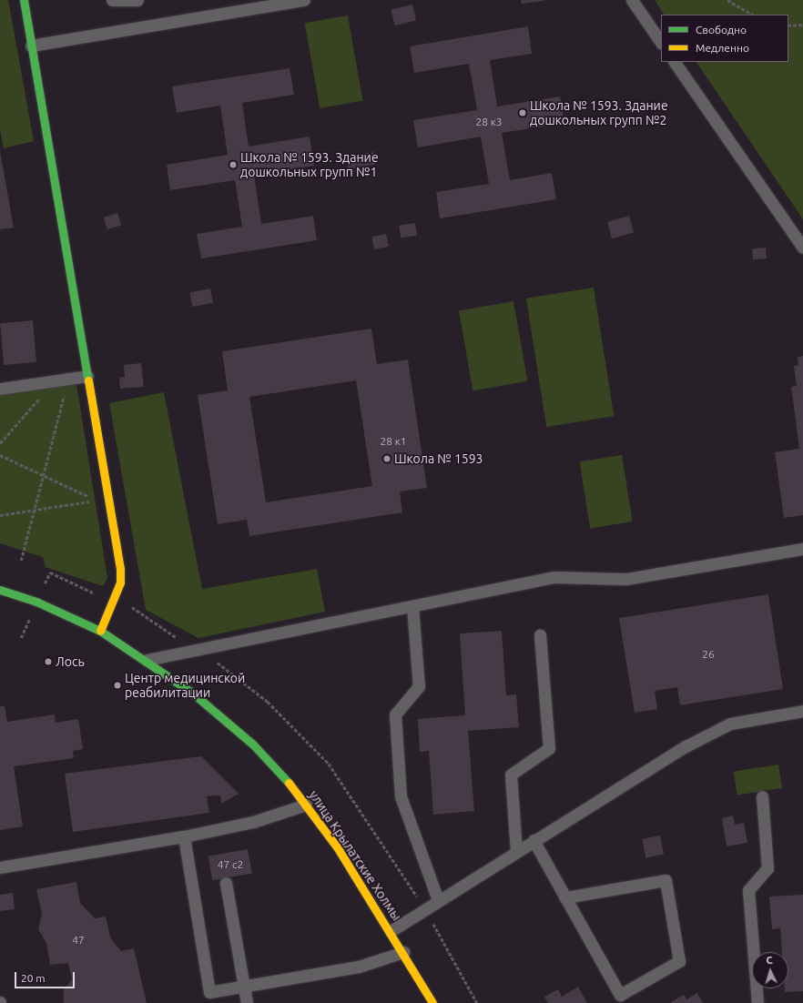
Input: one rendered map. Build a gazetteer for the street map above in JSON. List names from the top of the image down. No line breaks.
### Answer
{"streets":{"street":["улица Крылатские Холмы"]},"places":["Школа № 1593. Здание дошкольных групп №2","Школа № 1593. Здание дошкольных групп №1","Школа № 1593","Лось","Центр медицинской реабилитации"],"house_numbers":["28 к3","28 к1","26","47 с2","47"],"legend":["Свободно","Медленно"],"scale_bar":"20 m","north":"top"}
